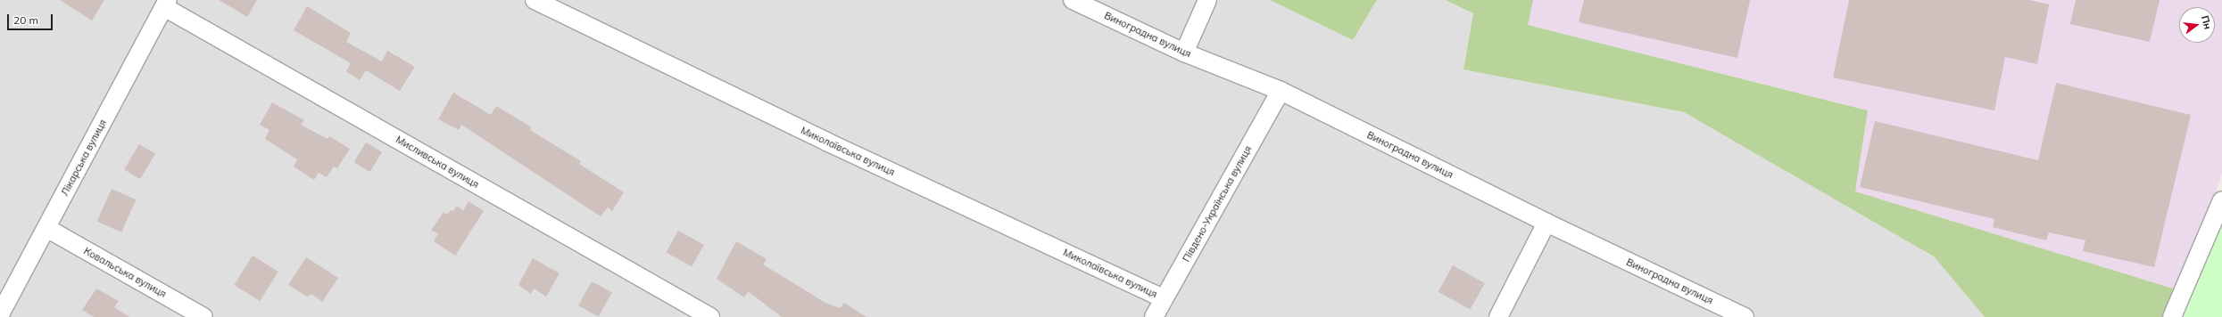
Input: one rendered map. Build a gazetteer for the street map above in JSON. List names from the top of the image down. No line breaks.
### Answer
{"streets":{"street":["Виноградна вулиця","Миколаївська вулиця","Лікарська вулиця","Мисливська вулиця","Південо-Українська вулиця","Ковальська вулиця"]},"crossings":[["Виноградна вулиця","Південо-Українська вулиця"],["Миколаївська вулиця","Південо-Українська вулиця"],["Лікарська вулиця","Мисливська вулиця"],["Лікарська вулиця","Ковальська вулиця"]],"scale_bar":"20 m","north":"right"}
